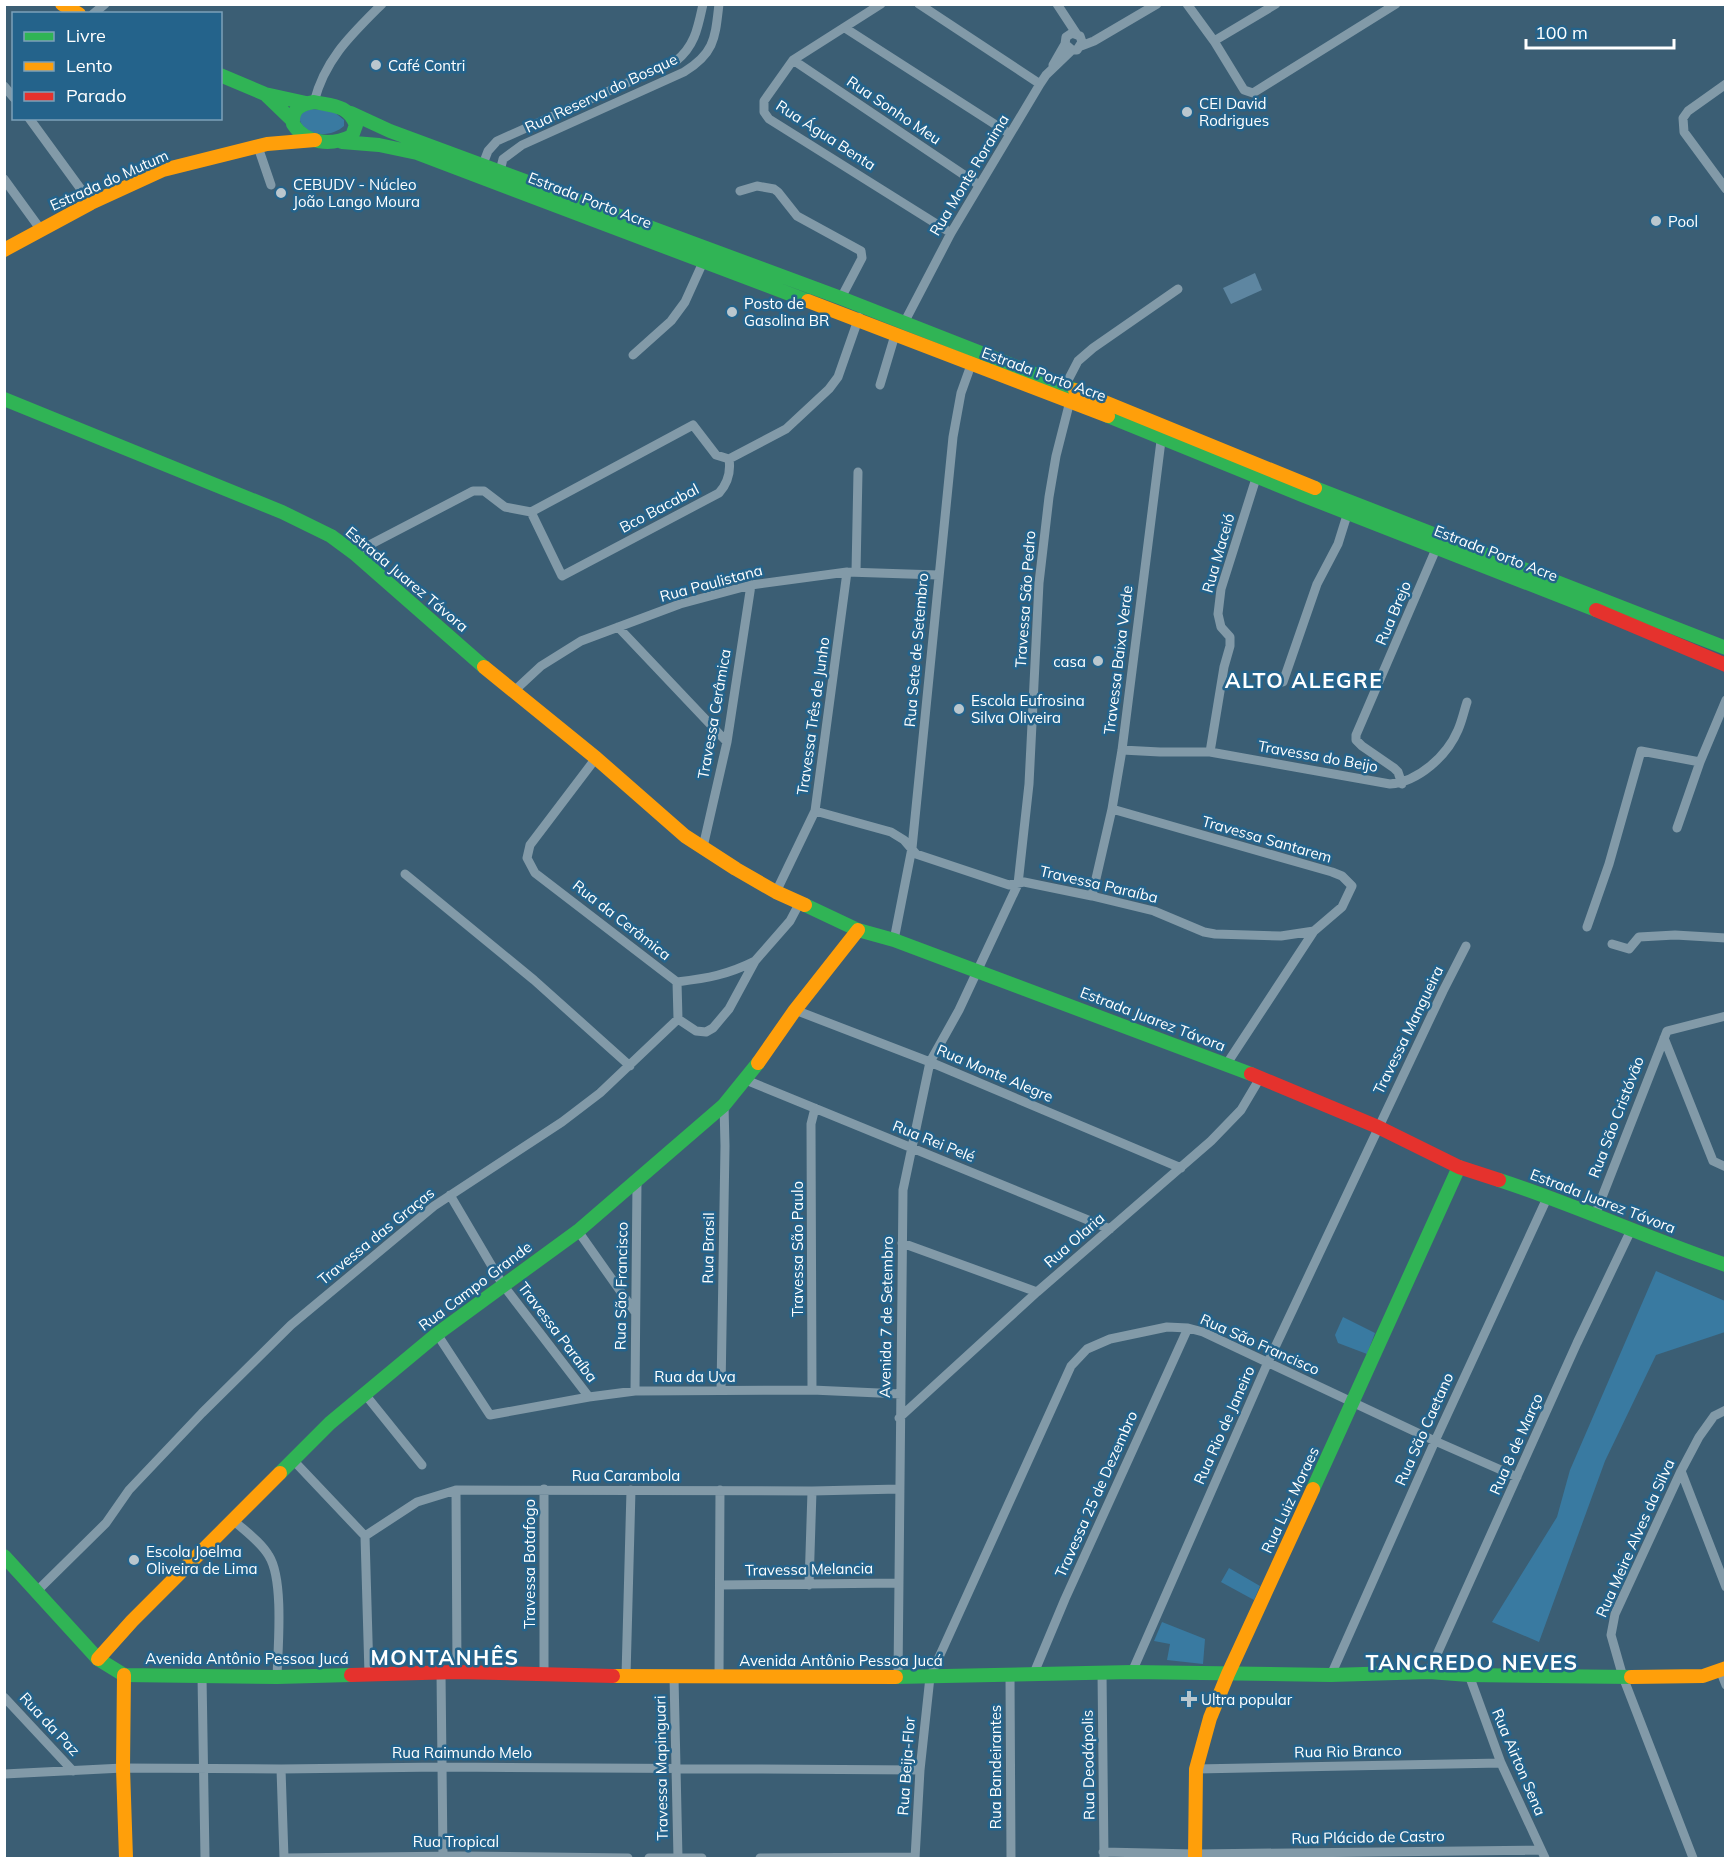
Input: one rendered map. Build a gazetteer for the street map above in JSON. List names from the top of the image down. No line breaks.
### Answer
{"streets":{"street":["Rua Reserva do Bosque","Rua Sonho Meu","Rua Água Benta","Rua Monte Roraima","Estrada do Mutum","Estrada Porto Acre","Bco Bacabal","Rua Maceió","Estrada Juarez Távora","Rua Paulistana","Travessa São Pedro","Rua Brejo","Rua Sete de Setembro","Travessa Baixa Verde","Travessa Cerâmica","Travessa Três de Junho","Travessa do Beijo","Travessa Santarem","Travessa Paraíba","Rua da Cerâmica","Travessa Mangueira","Rua Monte Alegre","Rua São Cristóvão","Rua Rei Pelé","Travessa das Graças","Rua Olaria","Rua Brasil","Travessa São Paulo","Rua Campo Grande","Rua São Francisco","Avenida 7 de Setembro","Rua da Uva","Rua Rio de Janeiro","Rua São Caetano","Rua 8 de Março","Rua Carambola","Travessa 25 de Dezembro","Rua Luiz Moraes","Rua Meire Alves da Silva","Travessa Botafogo","Travessa Melancia","Avenida Antônio Pessoa Jucá","Rua da Paz","Rua Rio Branco","Rua Raimundo Melo","Rua Airton Sena","Rua Deodápolis","Rua Beija-Flor","Rua Bandeirantes","Travessa Mapinguari","Rua Plácido de Castro","Rua Tropical"]},"crossings":[["Rua Reserva do Bosque","Estrada Porto Acre"],["Rua Sonho Meu","Rua Água Benta"],["Rua Sonho Meu","Rua Monte Roraima"],["Rua Água Benta","Rua Monte Roraima"],["Rua Monte Roraima","Estrada Porto Acre"],["Estrada do Mutum","Estrada Porto Acre"],["Estrada Porto Acre","Rua Maceió"],["Estrada Porto Acre","Travessa São Pedro"],["Estrada Porto Acre","Rua Brejo"],["Estrada Porto Acre","Rua Sete de Setembro"],["Estrada Porto Acre","Travessa Baixa Verde"],["Rua Maceió","Travessa do Beijo"],["Estrada Juarez Távora","Rua Paulistana"],["Estrada Juarez Távora","Travessa São Pedro"],["Estrada Juarez Távora","Rua Sete de Setembro"],["Estrada Juarez Távora","Travessa Cerâmica"],["Estrada Juarez Távora","Travessa Três de Junho"],["Estrada Juarez Távora","Rua da Cerâmica"],["Estrada Juarez Távora","Travessa Mangueira"],["Estrada Juarez Távora","Rua São Cristóvão"],["Estrada Juarez Távora","Rua Olaria"],["Estrada Juarez Távora","Rua Campo Grande"],["Estrada Juarez Távora","Avenida 7 de Setembro"],["Estrada Juarez Távora","Rua Rio de Janeiro"],["Estrada Juarez Távora","Rua São Caetano"],["Estrada Juarez Távora","Rua 8 de Março"],["Estrada Juarez Távora","Rua Luiz Moraes"],["Rua Paulistana","Rua Sete de Setembro"],["Rua Paulistana","Travessa Cerâmica"],["Rua Paulistana","Travessa Três de Junho"],["Travessa São Pedro","Travessa Paraíba"],["Travessa São Pedro","Avenida 7 de Setembro"],["Rua Brejo","Travessa do Beijo"],["Rua Sete de Setembro","Travessa Paraíba"],["Travessa Baixa Verde","Travessa do Beijo"],["Travessa Baixa Verde","Travessa Santarem"],["Travessa Baixa Verde","Travessa Paraíba"],["Travessa Três de Junho","Travessa Paraíba"],["Travessa Santarem","Travessa Paraíba"],["Travessa Paraíba","Travessa das Graças"],["Travessa Paraíba","Rua Campo Grande"],["Travessa Paraíba","Rua da Uva"],["Travessa Mangueira","Rua Rio de Janeiro"],["Rua Monte Alegre","Rua Olaria"],["Rua Monte Alegre","Rua Campo Grande"],["Rua Monte Alegre","Avenida 7 de Setembro"],["Rua Rei Pelé","Rua Olaria"],["Rua Rei Pelé","Travessa São Paulo"],["Rua Rei Pelé","Rua Campo Grande"],["Rua Rei Pelé","Avenida 7 de Setembro"],["Rua Olaria","Avenida 7 de Setembro"],["Rua Brasil","Rua Campo Grande"],["Rua Brasil","Rua da Uva"],["Travessa São Paulo","Rua da Uva"],["Rua Campo Grande","Rua São Francisco"],["Rua Campo Grande","Rua da Uva"],["Rua São Francisco","Rua da Uva"],["Rua São Francisco","Rua Rio de Janeiro"],["Rua São Francisco","Rua São Caetano"],["Rua São Francisco","Rua 8 de Março"],["Rua São Francisco","Travessa 25 de Dezembro"],["Rua São Francisco","Rua Luiz Moraes"],["Rua São Francisco","Avenida Antônio Pessoa Jucá"],["Rua São Francisco","Rua Beija-Flor"],["Avenida 7 de Setembro","Rua da Uva"],["Avenida 7 de Setembro","Rua Carambola"],["Avenida 7 de Setembro","Travessa Melancia"],["Avenida 7 de Setembro","Avenida Antônio Pessoa Jucá"],["Rua Rio de Janeiro","Avenida Antônio Pessoa Jucá"],["Rua São Caetano","Avenida Antônio Pessoa Jucá"],["Rua 8 de Março","Avenida Antônio Pessoa Jucá"],["Rua Carambola","Travessa Botafogo"],["Travessa 25 de Dezembro","Avenida Antônio Pessoa Jucá"],["Rua Luiz Moraes","Avenida Antônio Pessoa Jucá"],["Rua Luiz Moraes","Rua Rio Branco"],["Rua Luiz Moraes","Rua Plácido de Castro"],["Rua Meire Alves da Silva","Avenida Antônio Pessoa Jucá"],["Travessa Botafogo","Avenida Antônio Pessoa Jucá"],["Avenida Antônio Pessoa Jucá","Rua Airton Sena"],["Avenida Antônio Pessoa Jucá","Rua Deodápolis"],["Avenida Antônio Pessoa Jucá","Rua Beija-Flor"],["Avenida Antônio Pessoa Jucá","Rua Bandeirantes"],["Avenida Antônio Pessoa Jucá","Travessa Mapinguari"],["Rua da Paz","Rua Raimundo Melo"],["Rua Rio Branco","Rua Airton Sena"],["Rua Raimundo Melo","Rua Beija-Flor"],["Rua Raimundo Melo","Travessa Mapinguari"],["Rua Airton Sena","Rua Plácido de Castro"],["Rua Deodápolis","Rua Plácido de Castro"]],"districts":["ALTO ALEGRE","MONTANHÊS","TANCREDO NEVES"],"places":{"other":["Café Contri","CEI David Rodrigues","CEBUDV - Núcleo João Lango Moura","Pool","Posto de Gasolina BR","casa","Escola Eufrosina Silva Oliveira","Escola Joelma Oliveira de Lima"],"health":["Ultra popular"]},"legend":["Livre","Lento","Parado"],"scale_bar":"100 m"}
